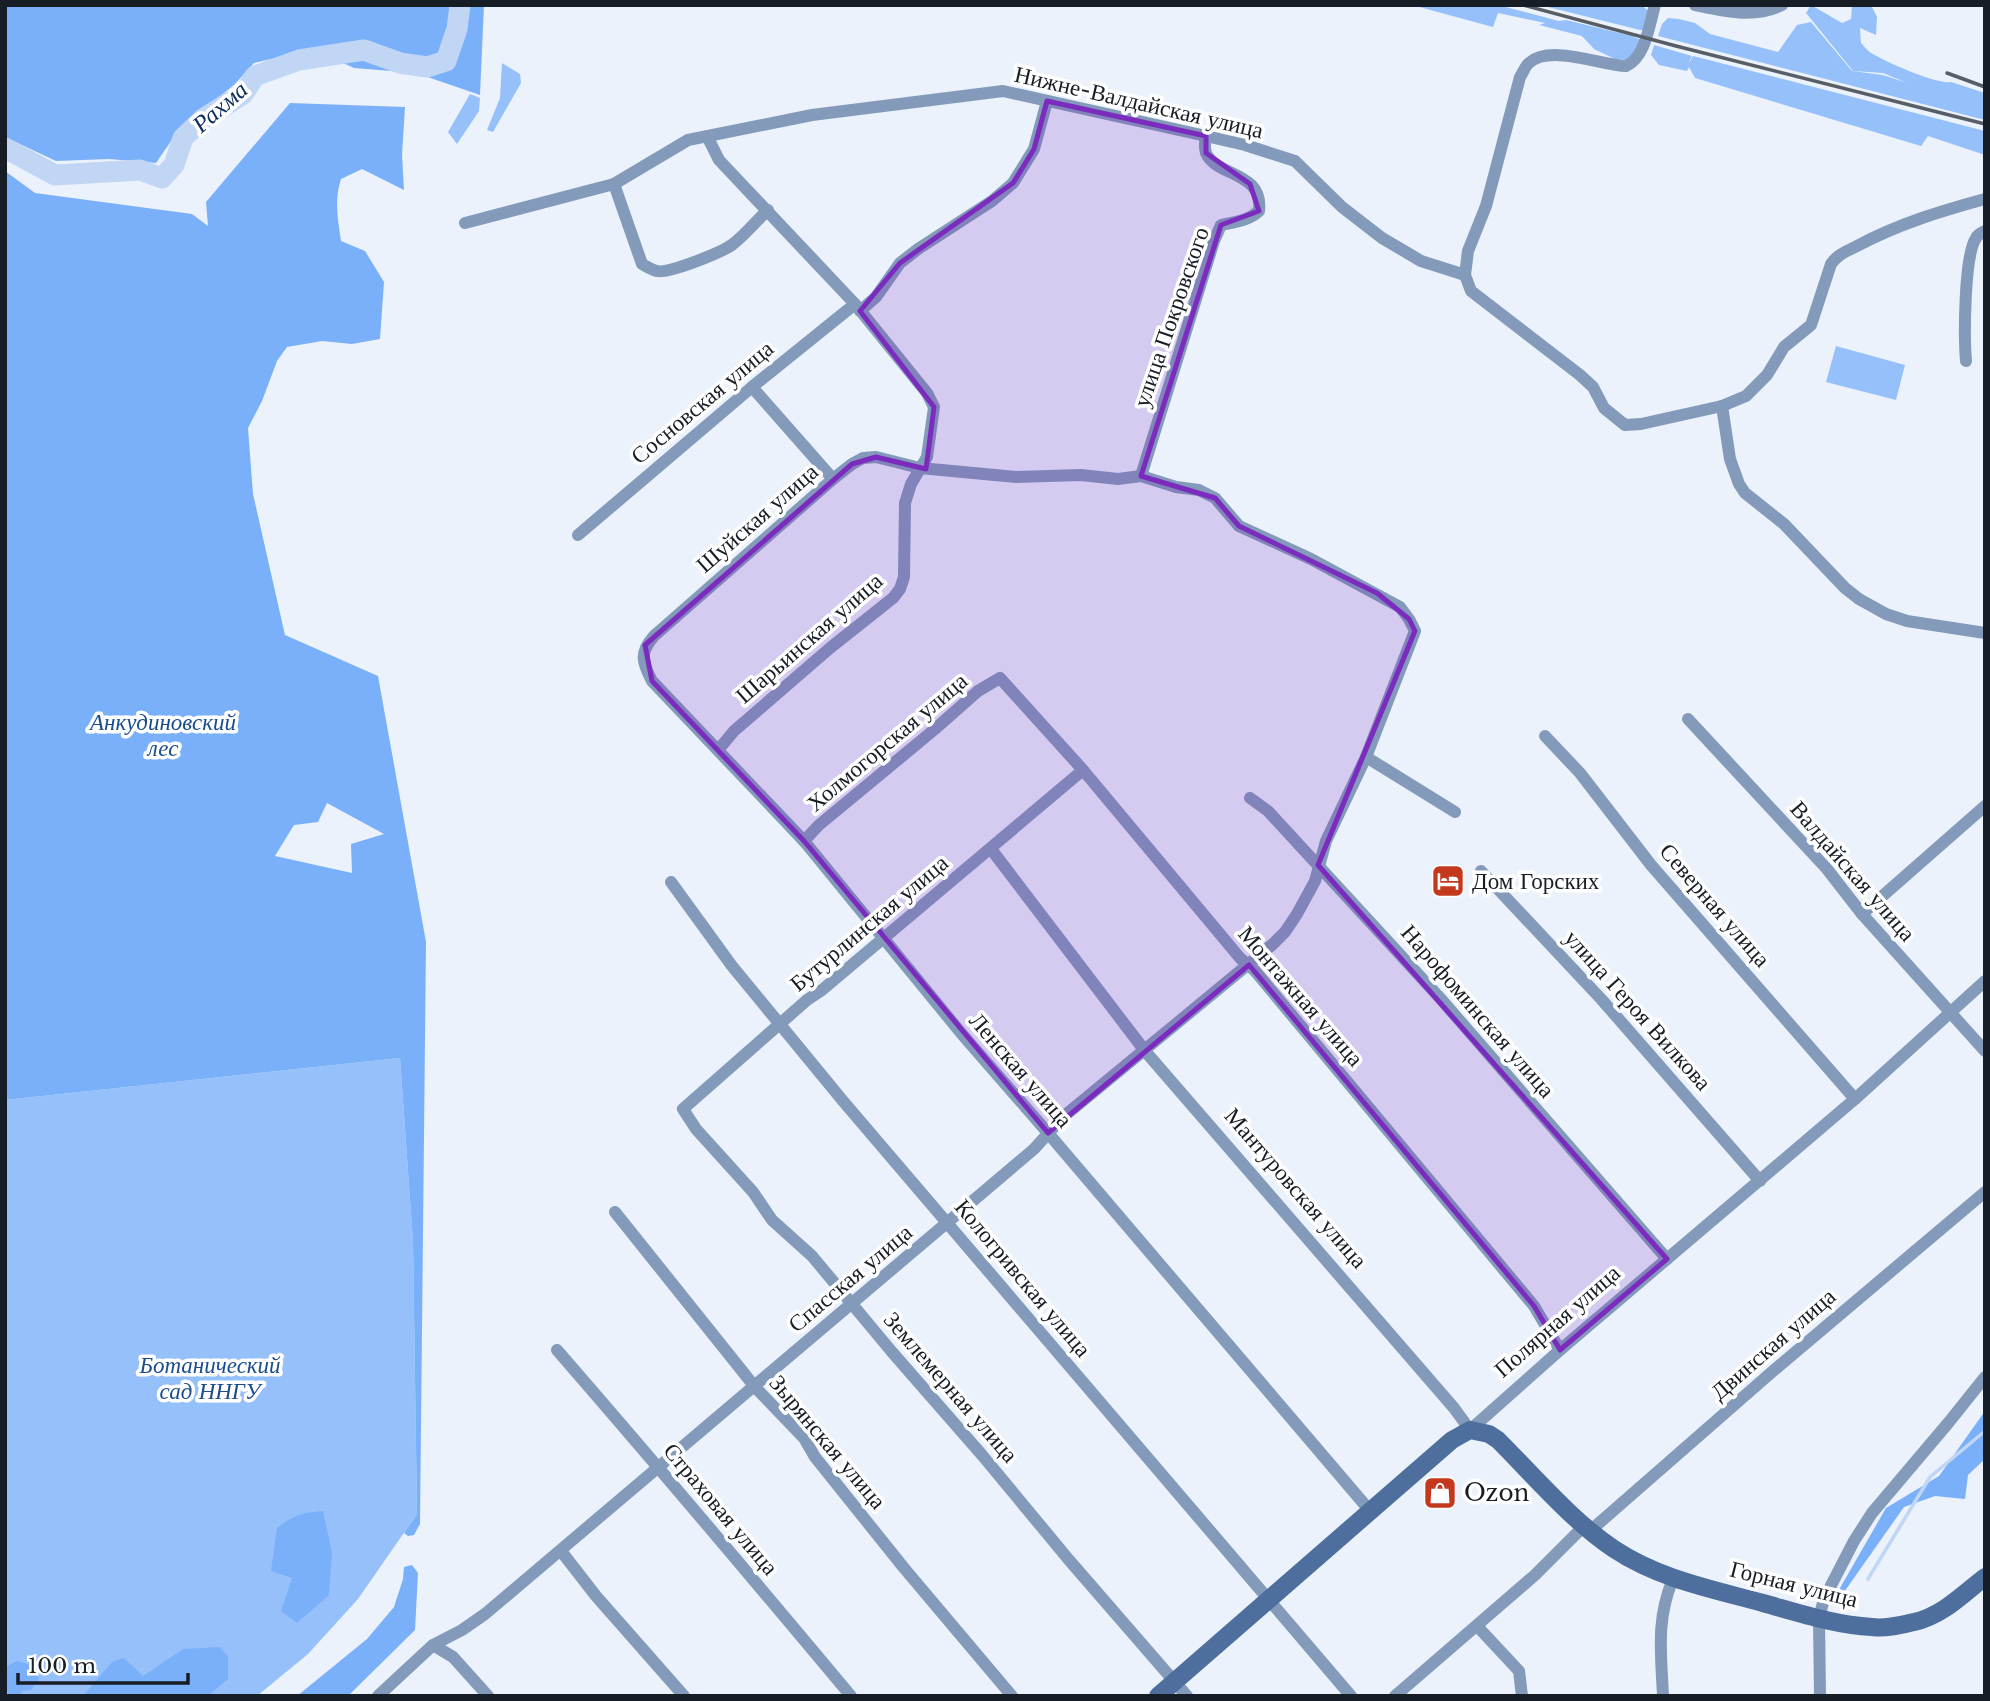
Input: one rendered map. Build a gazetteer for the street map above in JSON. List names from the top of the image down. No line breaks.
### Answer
{"streets":{"main road":["Мантуровская улица","Полярная улица","Горная улица"],"street":["Нижне-Валдайская улица","улица Покровского","Сосновская улица","Шуйская улица","Шарьинская улица","Холмогорская улица","Валдайская улица","Северная улица","Бутурлинская улица","Монтажная улица","улица Героя Вилкова","Нарофоминская улица","Ленская улица","Спасская улица","Кологривская улица","Двинская улица","Землемерная улица","Зырянская улица","Страховая улица"]},"crossings":[["Нижне-Валдайская улица","улица Покровского"],["Нижне-Валдайская улица","Сосновская улица"],["улица Покровского","Спасская улица"],["Сосновская улица","Шарьинская улица"],["Шуйская улица","Шарьинская улица"],["Шуйская улица","Ленская улица"],["Шарьинская улица","Ленская улица"],["Холмогорская улица","Монтажная улица"],["Холмогорская улица","Ленская улица"],["Валдайская улица","Полярная улица"],["Северная улица","Полярная улица"],["Бутурлинская улица","Монтажная улица"],["Бутурлинская улица","Ленская улица"],["Бутурлинская улица","Мантуровская улица"],["Бутурлинская улица","Кологривская улица"],["Бутурлинская улица","Землемерная улица"],["Монтажная улица","Спасская улица"],["Монтажная улица","Полярная улица"],["улица Героя Вилкова","Полярная улица"],["Нарофоминская улица","Спасская улица"],["Нарофоминская улица","Полярная улица"],["Ленская улица","Спасская улица"],["Ленская улица","Полярная улица"],["Мантуровская улица","Спасская улица"],["Мантуровская улица","Полярная улица"],["Мантуровская улица","Двинская улица"],["Мантуровская улица","Горная улица"],["Спасская улица","Кологривская улица"],["Спасская улица","Землемерная улица"],["Спасская улица","Зырянская улица"],["Спасская улица","Страховая улица"],["Кологривская улица","Полярная улица"],["Полярная улица","Землемерная улица"],["Двинская улица","Горная улица"]],"water":["Рахма"],"parks":["Анкудиновский лес","Ботанический сад ННГУ"],"places":{"hotel":["Дом Горских"],"shop":["Ozon"]},"scale_bar":"100 m"}
